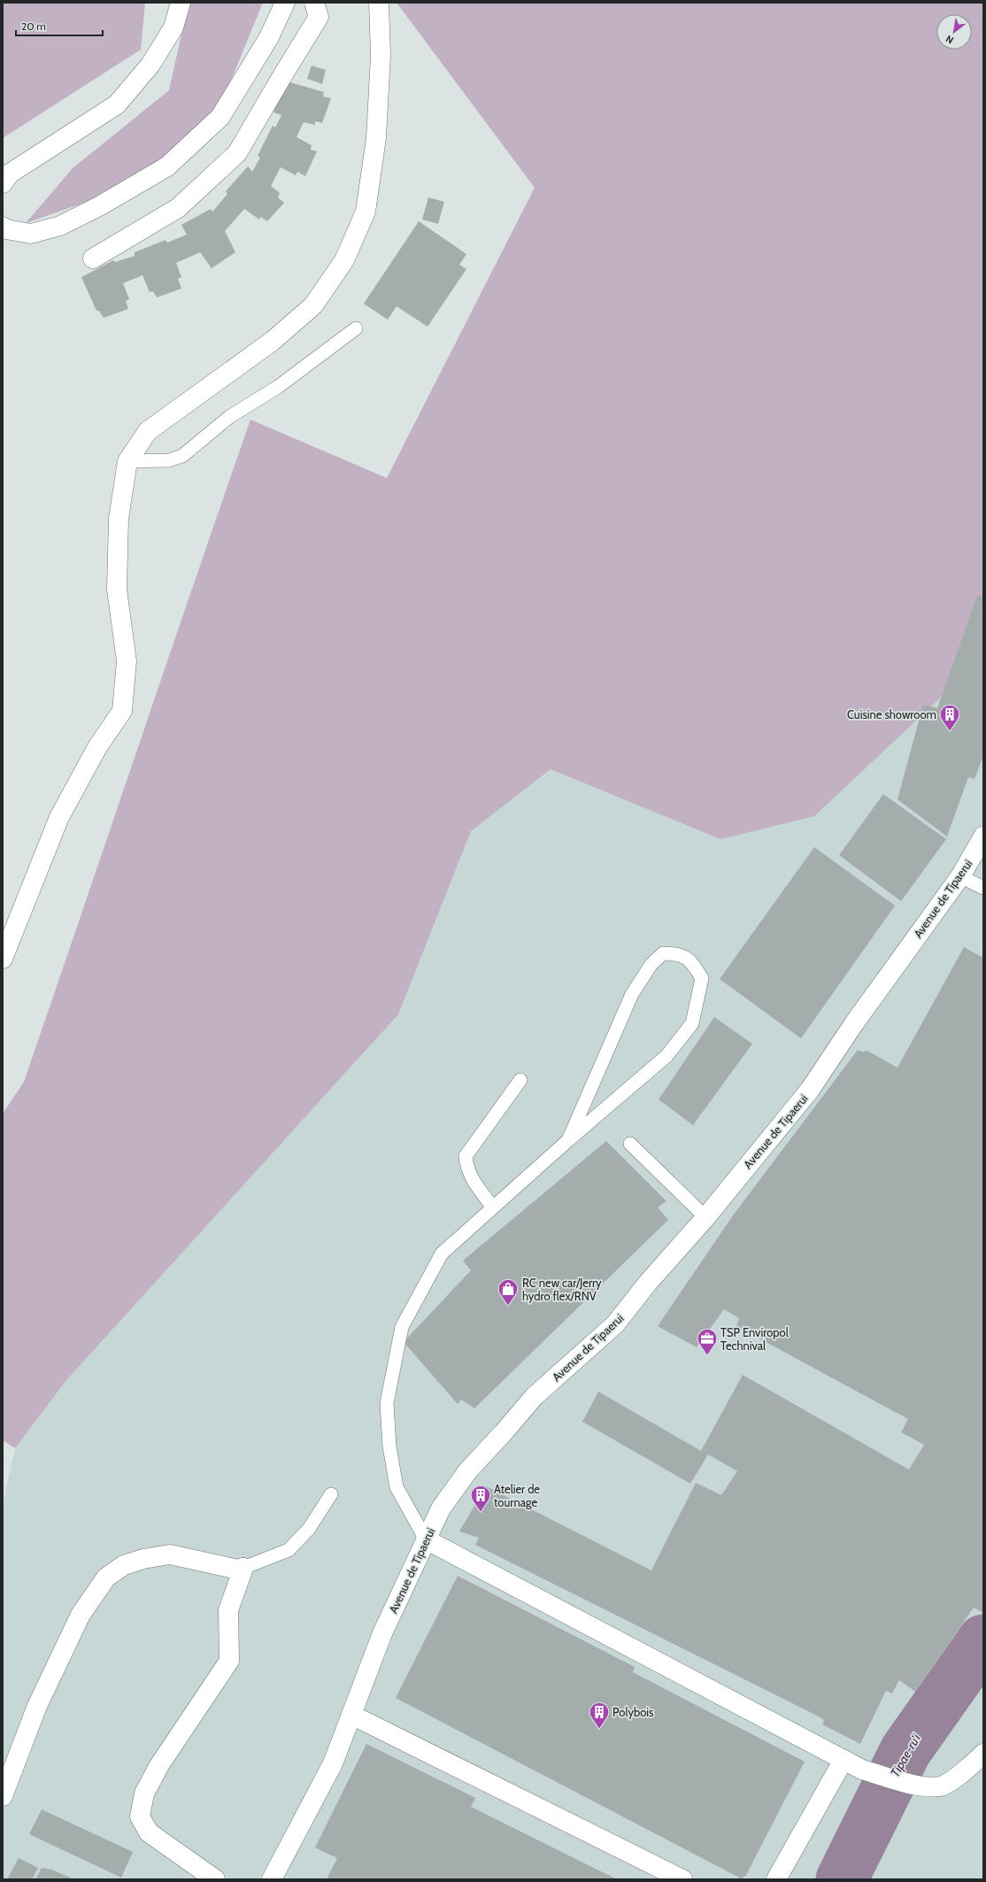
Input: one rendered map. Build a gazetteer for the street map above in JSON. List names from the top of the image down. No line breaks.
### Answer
{"streets":{"street":["Avenue de Tipaerui"]},"water":["Tipae-ru’i"],"places":{"building":["Cuisine showroom","Atelier de tournage","Polybois"],"shop":["RC new car/Jerry hydro flex/RNV"],"office":["TSP Enviropol Technival"]},"scale_bar":"20 m","north":"bottom left"}
